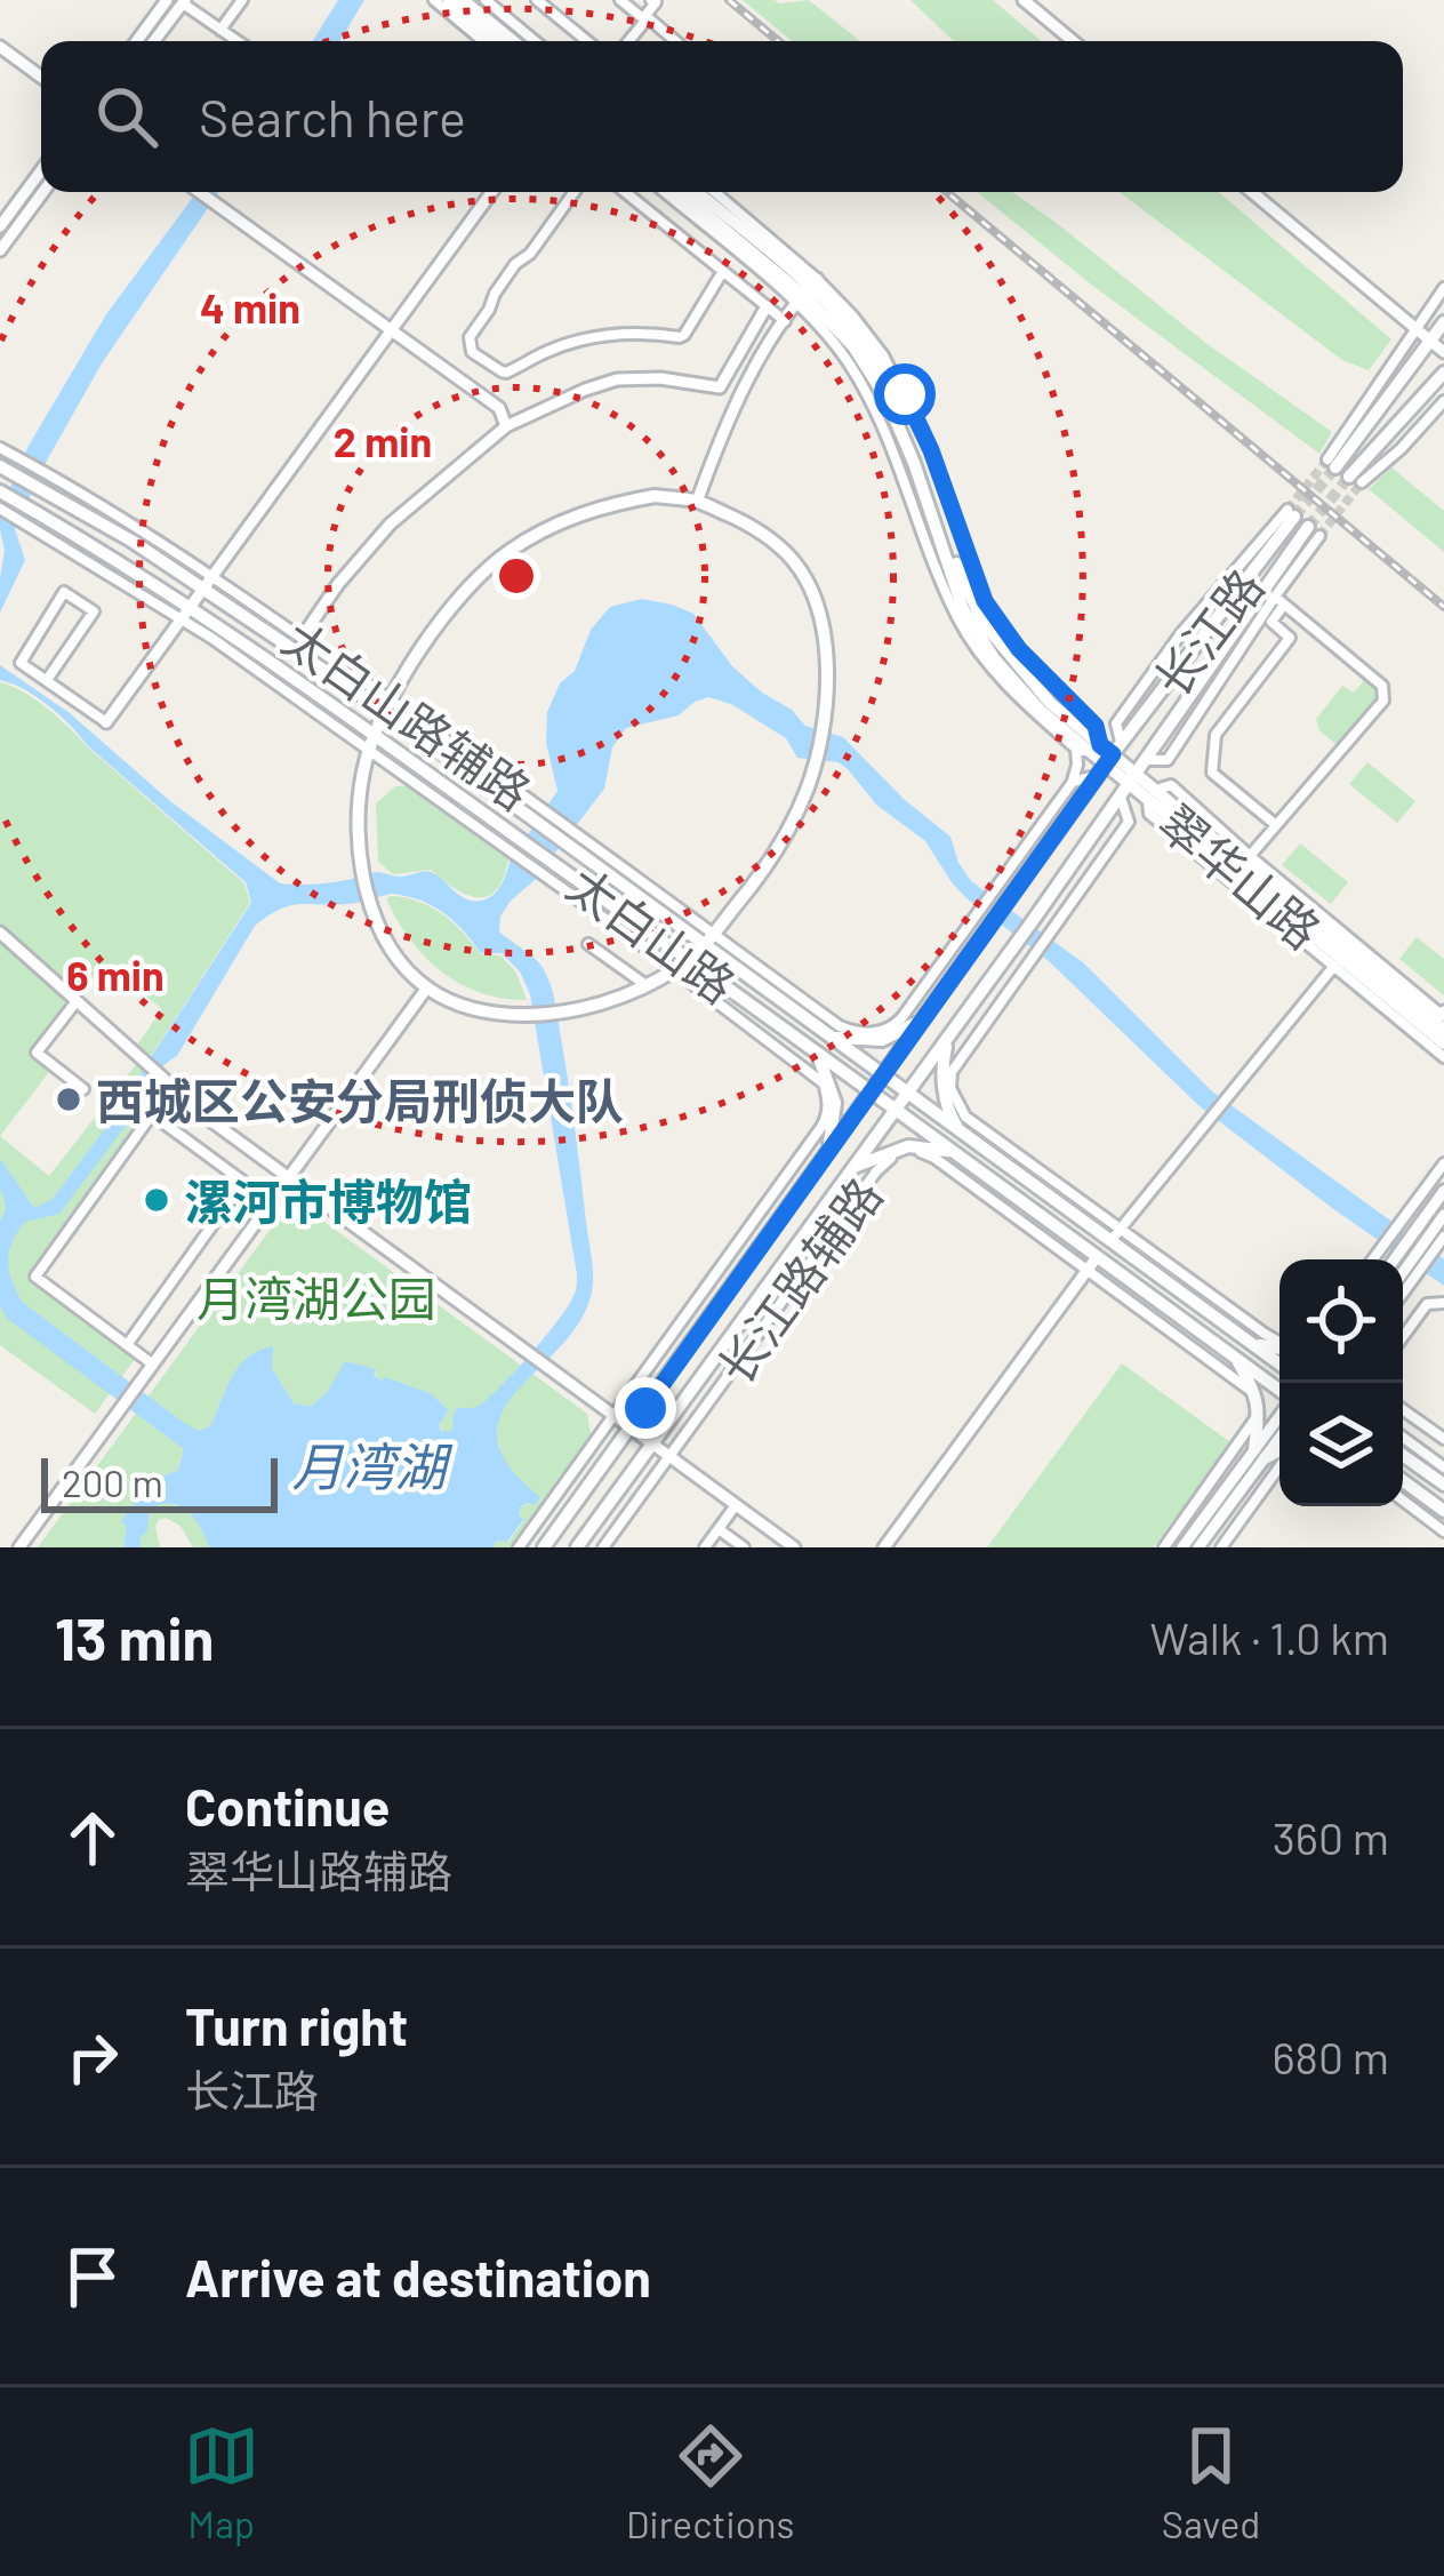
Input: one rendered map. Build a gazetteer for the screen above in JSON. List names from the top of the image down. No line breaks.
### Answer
{"streets":{"main road":["长江路","翠华山路","太白山路"],"street":["太白山路辅路","长江路辅路"]},"crossings":[["长江路","翠华山路"],["长江路","太白山路"],["太白山路辅路","太白山路"],["太白山路辅路","长江路辅路"]],"water":["月湾湖"],"parks":["月湾湖公园"],"places":["西城区公安分局刑侦大队","漯河市博物馆"],"scale_bar":"200 m","page":{"search":"Search here","scale":"200 m","heading":["13 min","Walk · 1.0 km"],"list":[["Continue","翠华山路辅路","360 m"],["Turn right","长江路","680 m"],"Arrive at destination"],"nav":["Map","Directions","Saved"]},"rings":["4 min","2 min","6 min"]}
